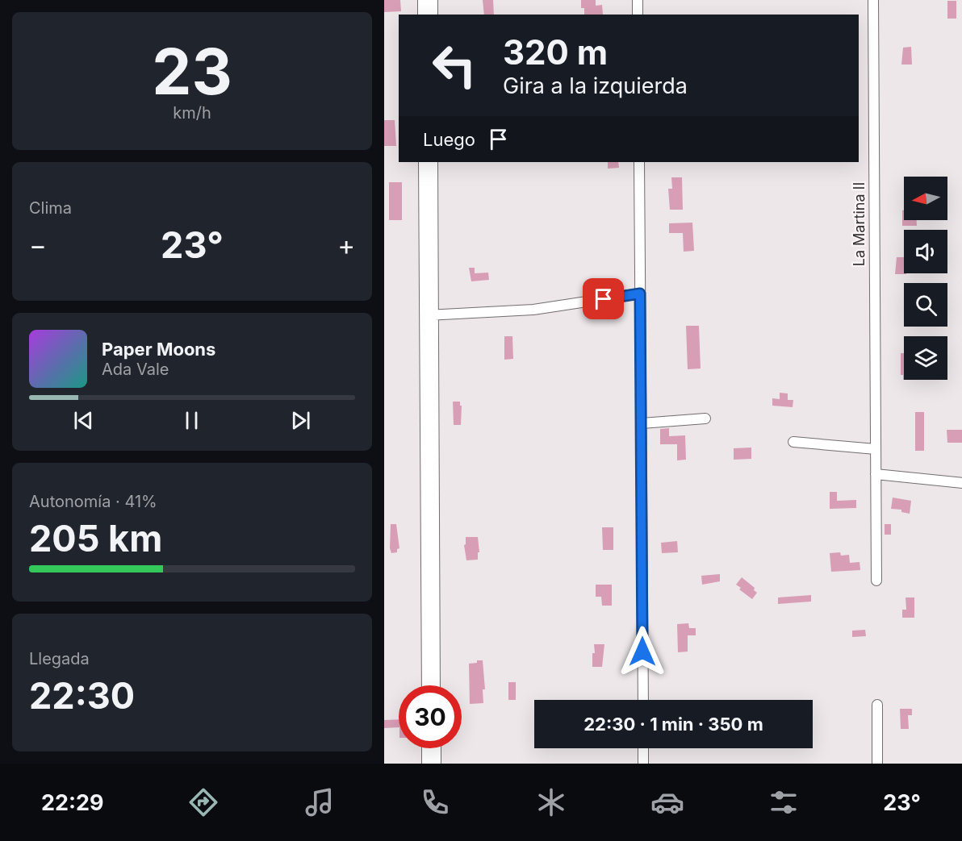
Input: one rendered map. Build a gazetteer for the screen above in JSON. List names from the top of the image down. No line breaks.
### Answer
{"streets":{"street":["La Martina II"]},"north":"left","page":{"tile":[["23","km/h"],"Clima",["Autonomía · 41%","205 km"],["Llegada","22:30"]],"turn":["320 m","Gira a la izquierda"],"then":"Luego","heat":["−","23°","+"],"song":["Paper Moons","Ada Vale"],"limit":"30","trip":"22:30 · 1 min · 350 m","tabs":["22:29","23°"]}}
